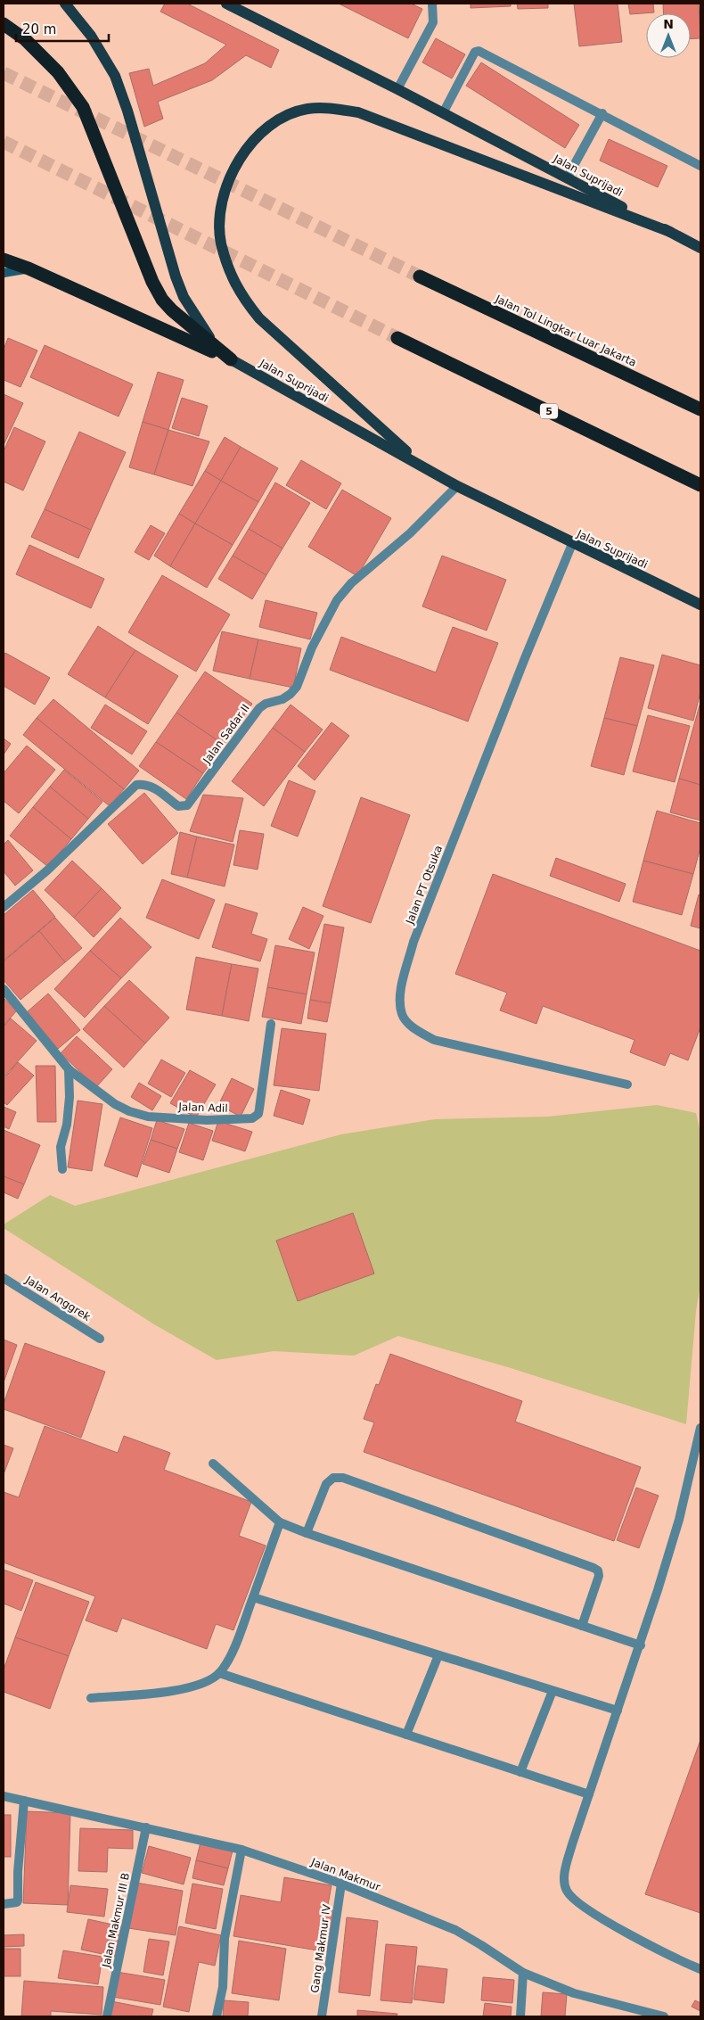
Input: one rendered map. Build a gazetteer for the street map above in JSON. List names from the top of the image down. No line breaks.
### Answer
{"streets":{"highway":["Jalan Tol Lingkar Luar Jakarta","5"],"main road":["Jalan Suprijadi"],"street":["Jalan Sadar II","Jalan PT Otsuka","Jalan Adil","Jalan Anggrek","Jalan Makmur","Jalan Makmur III B","Gang Makmur IV"]},"crossings":[["Jalan Suprijadi","Jalan Sadar II"],["Jalan Suprijadi","Jalan PT Otsuka"],["Jalan Makmur","Jalan Makmur III B"],["Jalan Makmur","Gang Makmur IV"]],"scale_bar":"20 m","north":"top"}
